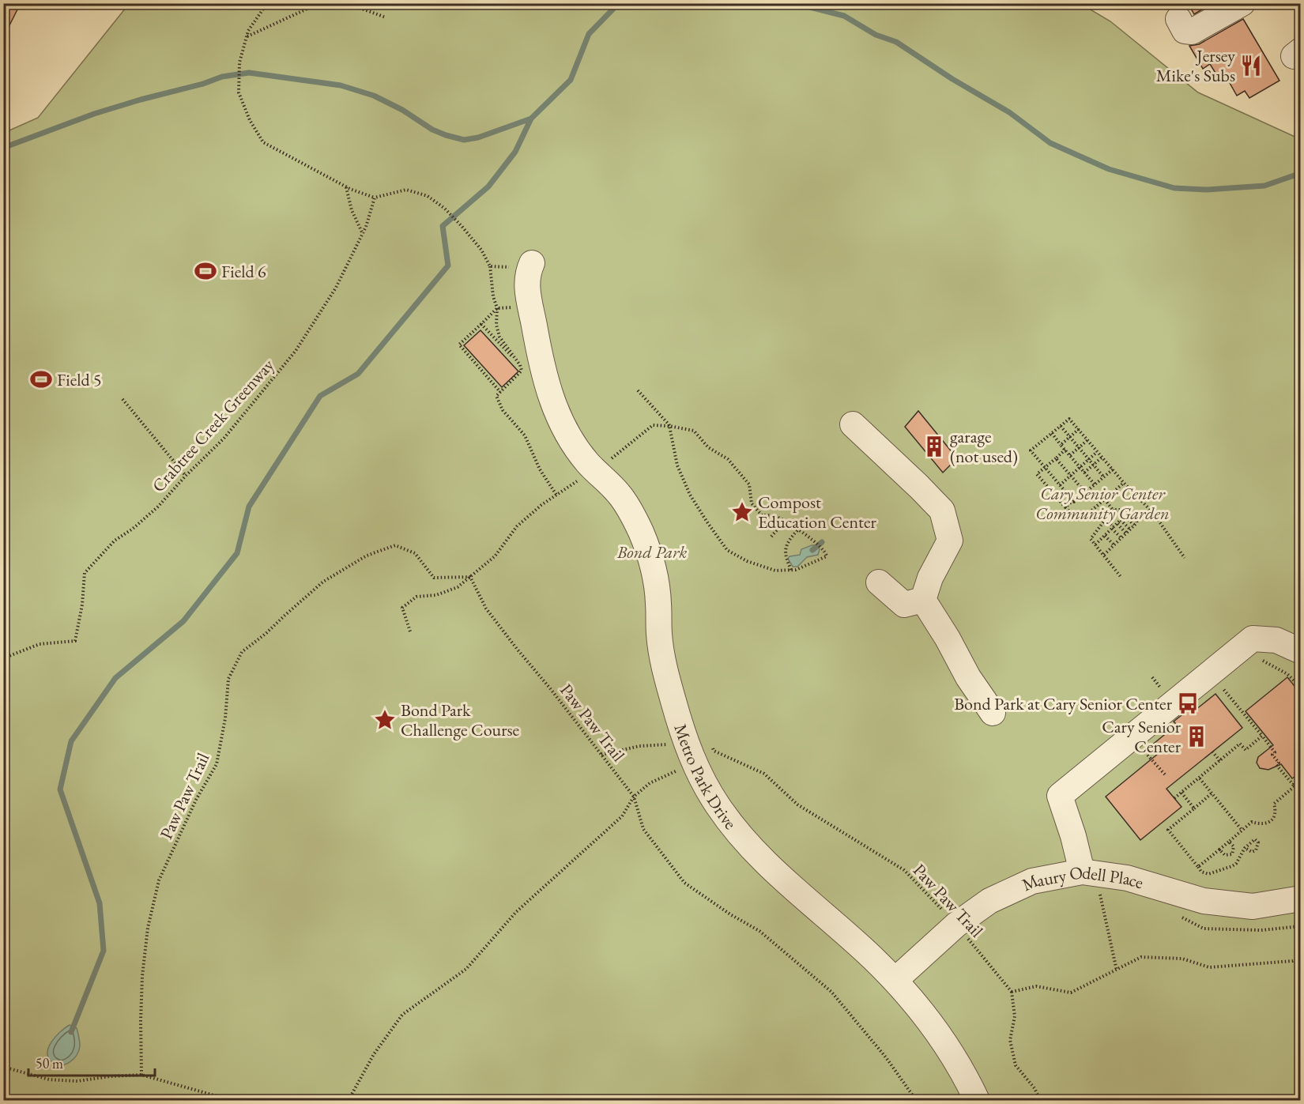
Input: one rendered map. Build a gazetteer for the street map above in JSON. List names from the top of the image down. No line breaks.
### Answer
{"streets":{"street":["Metro Park Drive","Maury Odell Place"],"path":["Crabtree Creek Greenway","Paw Paw Trail"]},"crossings":[["Paw Paw Trail","Maury Odell Place"],["Metro Park Drive","Maury Odell Place"]],"parks":["Cary Senior Center Community Garden","Bond Park"],"places":{"restaurant":["Jersey Mike's Subs"],"sports":["Field 6","Field 5"],"building":["garage (not used)","Cary Senior Center"],"place":["Compost Education Center","Bond Park Challenge Course"],"bus stop":["Bond Park at Cary Senior Center"]},"scale_bar":"50 m"}
